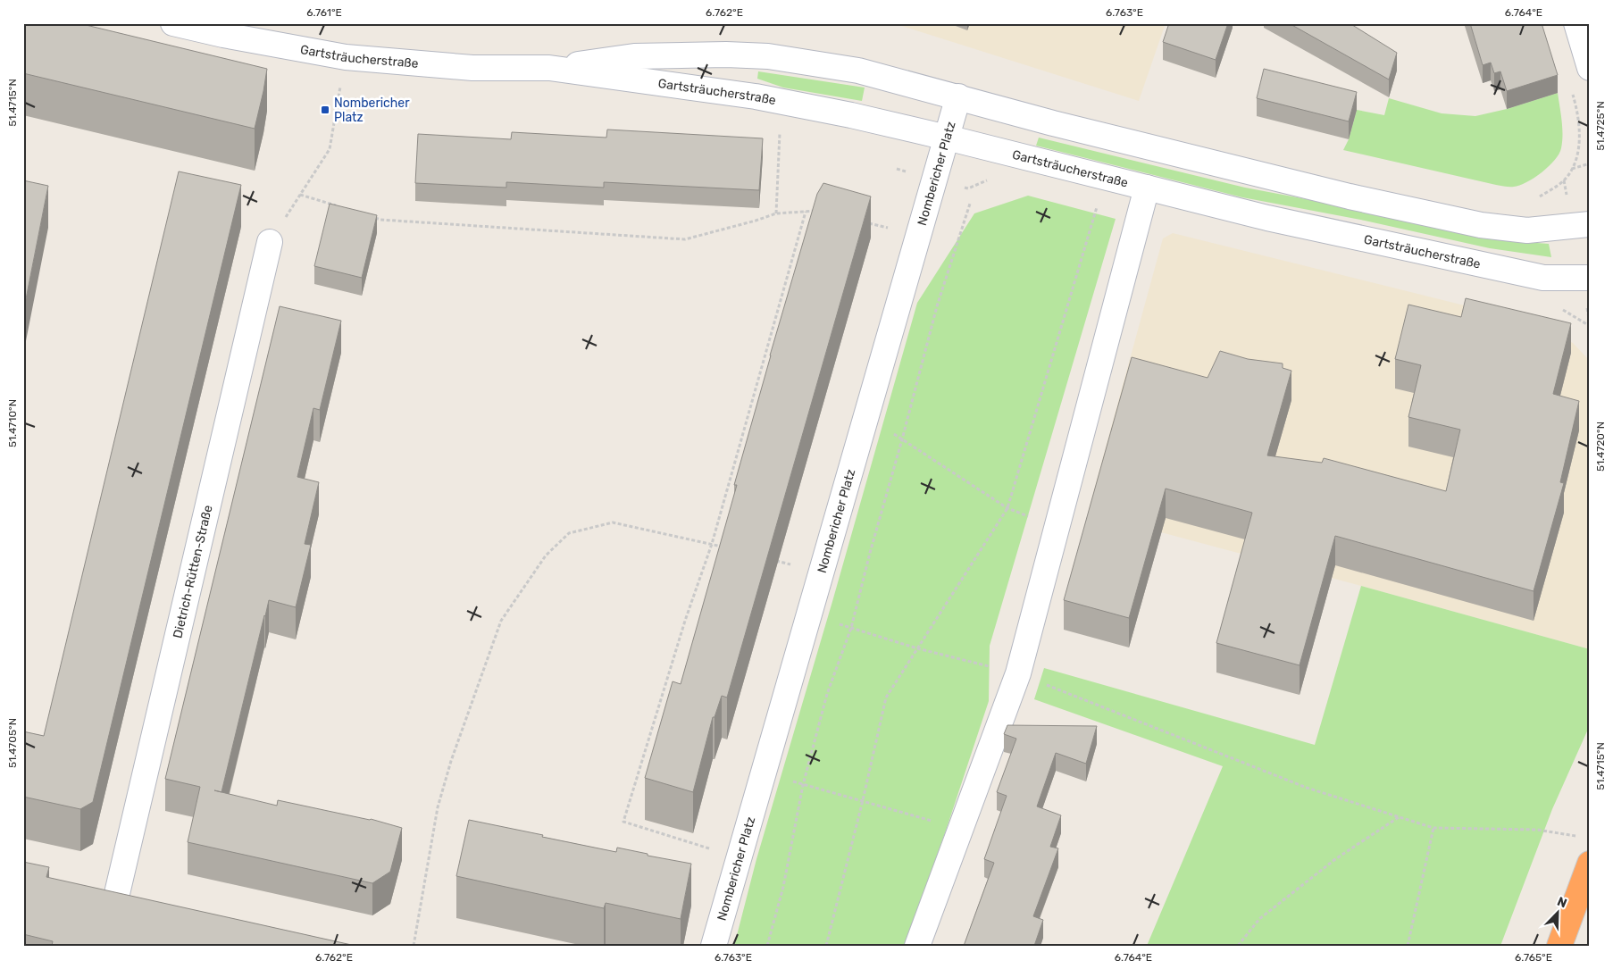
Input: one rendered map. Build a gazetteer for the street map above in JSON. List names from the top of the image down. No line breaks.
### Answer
{"streets":{"street":["Gartsträucherstraße","Nombericher Platz","Dietrich-Rütten-Straße"]},"crossings":[["Gartsträucherstraße","Nombericher Platz"]],"places":{"transit":["Nombericher Platz"]},"north":"top right","coordinates":["6.761°E","6.762°E","6.763°E","6.764°E","51.4715°N","51.4725°N","51.4710°N","51.4720°N","51.4705°N","6.765°E"]}
